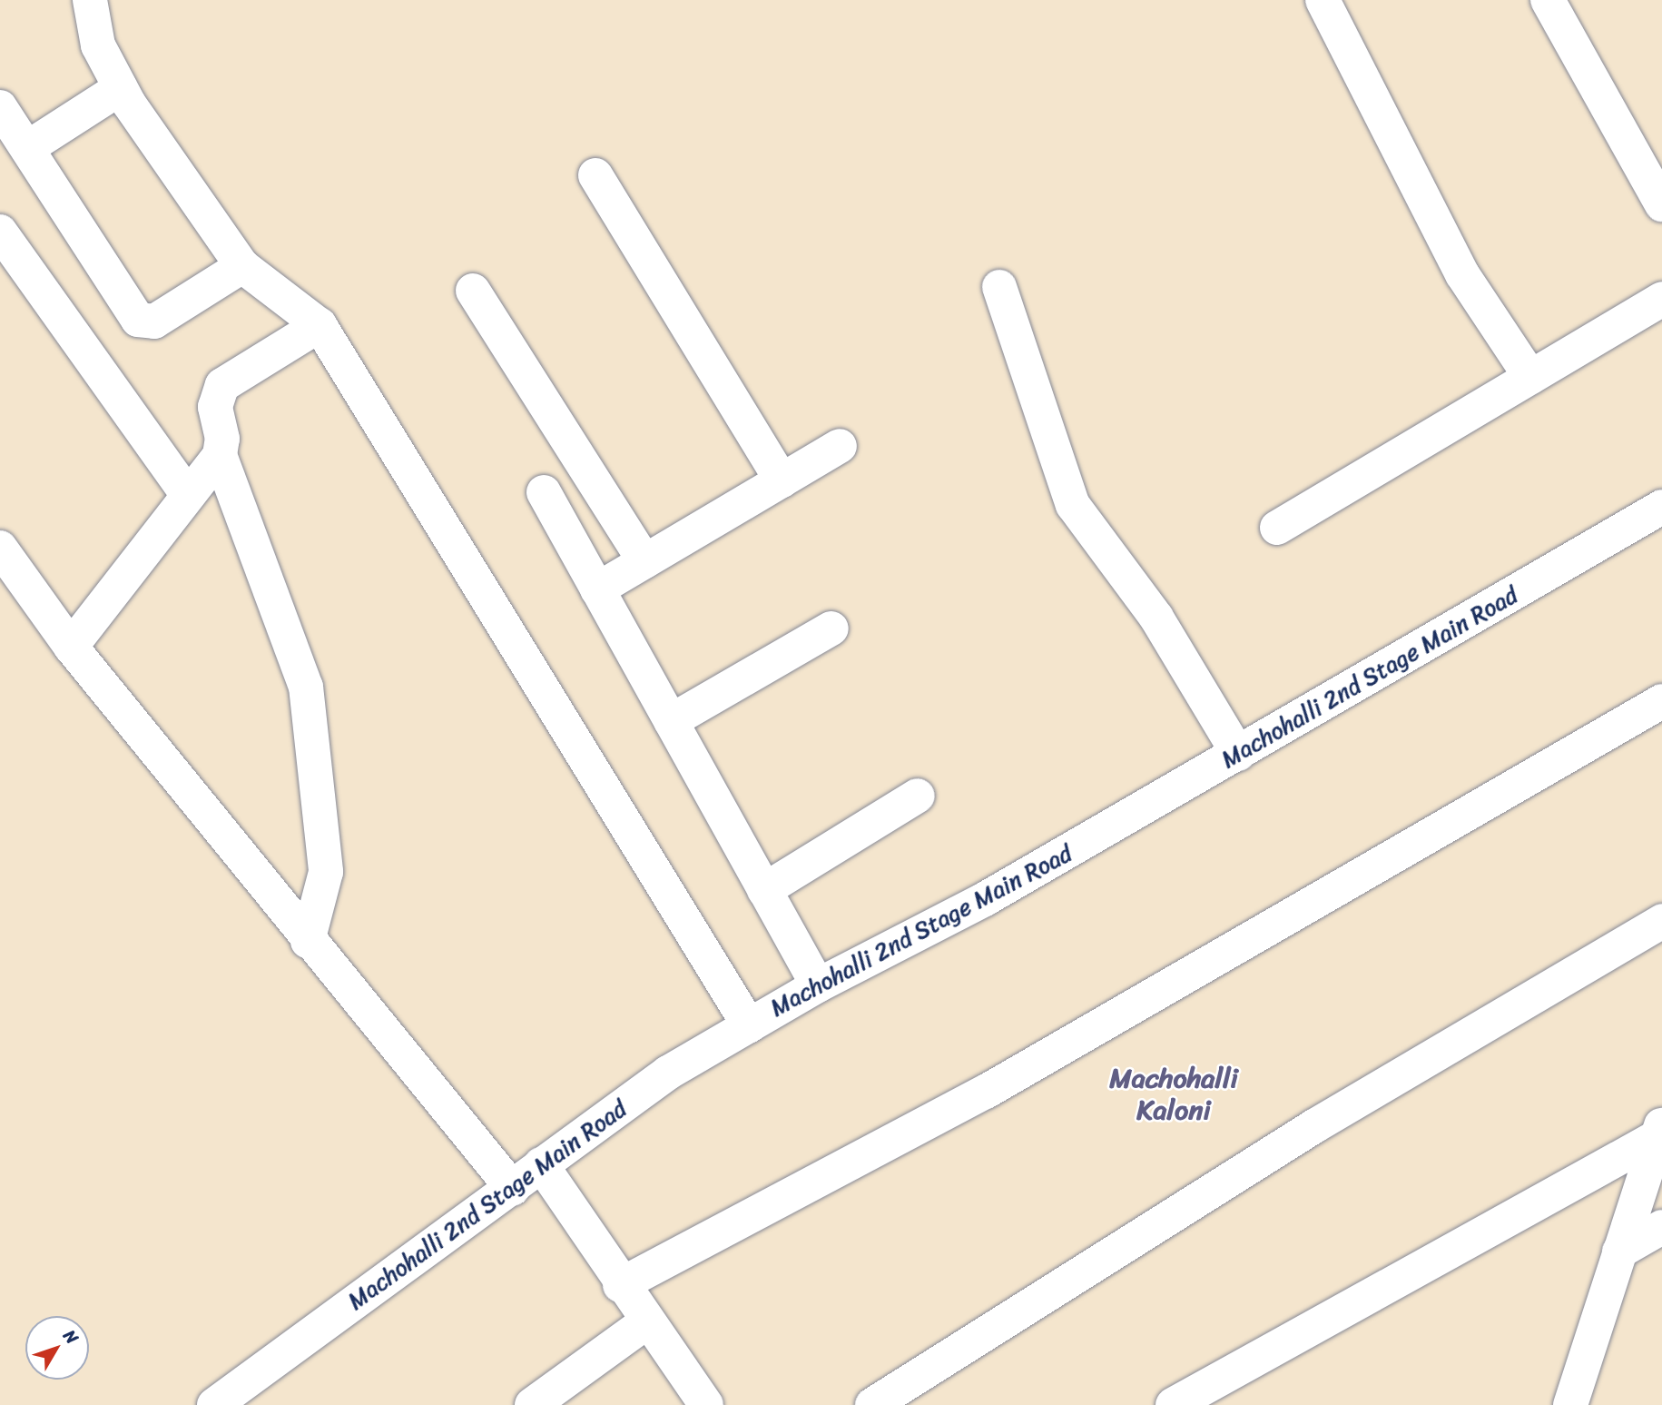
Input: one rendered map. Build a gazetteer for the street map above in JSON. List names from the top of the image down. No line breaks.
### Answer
{"streets":{"street":["Machohalli 2nd Stage Main Road"]},"districts":["Machohalli Kaloni"],"north":"top right"}
